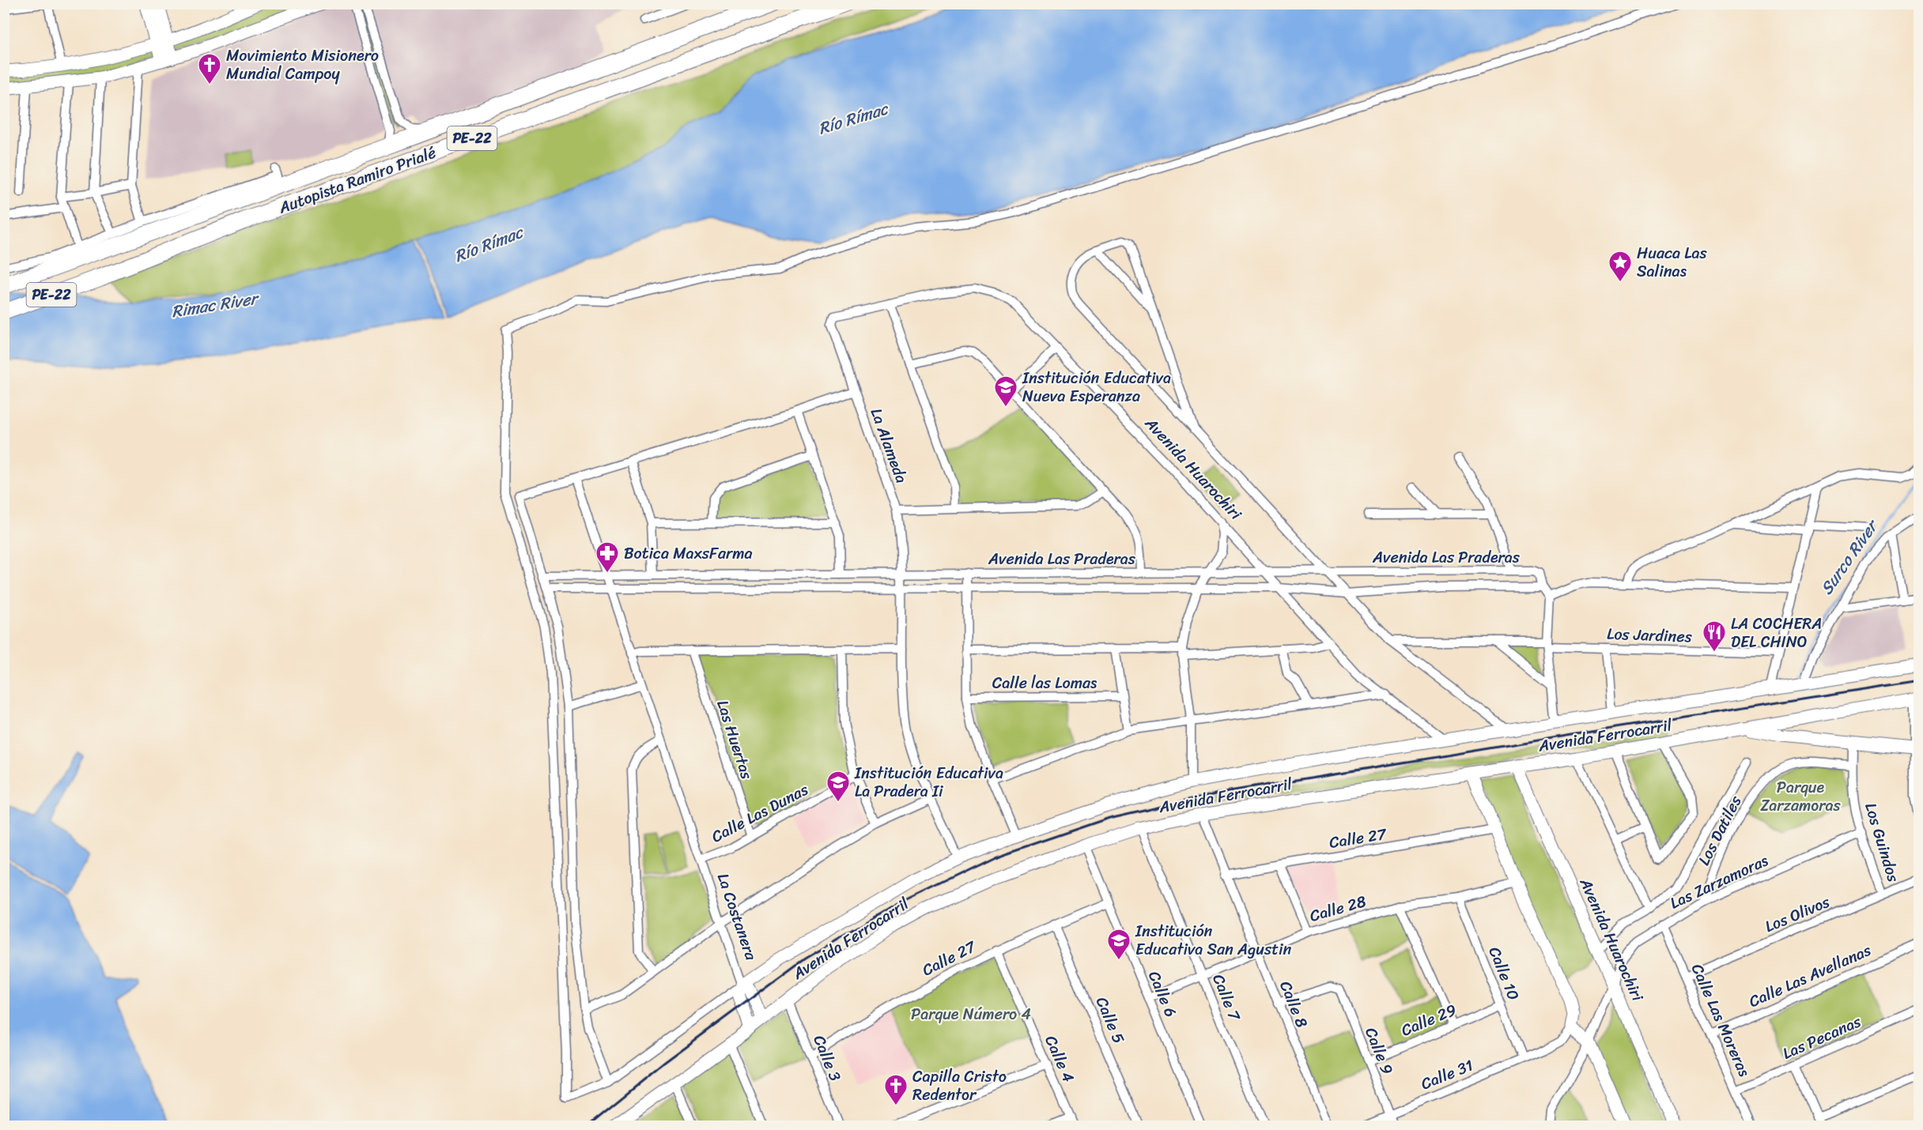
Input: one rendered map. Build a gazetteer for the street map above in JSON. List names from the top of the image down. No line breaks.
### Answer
{"streets":{"highway":["PE-22","Autopista Ramiro Prialé"],"street":["La Alameda","Avenida Huarochiri","Avenida Las Praderas","Los Jardines","Calle las Lomas","Avenida Ferrocarril","Las Huertas","Calle Las Dunas","Los Datiles","Calle 27","Los Guindos","Las Zarzamoras","Calle 28","Los Olivos","La Costanera","Calle 10","Calle Las Avellanas","Calle 6","Calle 7","Calle 8","Calle 5","Calle 29","Calle Las Moreras","Las Pecanas","Calle 9","Calle 3","Calle 4","Calle 31"]},"crossings":[["La Alameda","Avenida Huarochiri"],["La Alameda","Avenida Las Praderas"],["La Alameda","Avenida Ferrocarril"],["Avenida Huarochiri","Avenida Las Praderas"],["Avenida Huarochiri","Los Jardines"],["Avenida Huarochiri","Avenida Ferrocarril"],["Avenida Huarochiri","Las Zarzamoras"],["Avenida Las Praderas","La Costanera"],["Avenida Ferrocarril","La Costanera"],["Avenida Ferrocarril","Calle 6"],["Avenida Ferrocarril","Calle 7"],["Avenida Ferrocarril","Calle 8"],["Avenida Ferrocarril","Calle 3"],["Las Huertas","Calle Las Dunas"],["Calle Las Dunas","La Costanera"],["Los Datiles","Los Guindos"],["Los Datiles","Las Zarzamoras"],["Calle 27","Calle 6"],["Calle 27","Calle 8"],["Calle 27","Calle 5"],["Calle 27","Calle 3"],["Calle 27","Calle 4"],["Los Guindos","Las Zarzamoras"],["Los Guindos","Los Olivos"],["Las Zarzamoras","Calle Las Moreras"],["Calle 28","Calle 10"],["Calle 28","Calle 6"],["Calle 28","Calle 7"],["Calle 28","Calle 8"],["Los Olivos","Calle Las Moreras"],["Calle 10","Calle 29"],["Calle 10","Calle 31"],["Calle Las Avellanas","Calle Las Moreras"],["Calle 8","Calle 9"],["Calle 29","Calle 9"],["Calle Las Moreras","Las Pecanas"],["Calle 9","Calle 31"]],"water":["Río Rímac","Rimac River","Surco River"],"parks":["Parque Zarzamoras","Parque Número 4"],"places":{"church":["Movimiento Misionero Mundial Campoy","Capilla Cristo Redentor"],"place":["Huaca Las Salinas"],"school or university":["Institución Educativa Nueva Esperanza","Institución Educativa La Pradera Ii","Institución Educativa San Agustin"],"pharmacy":["Botica MaxsFarma"],"restaurant":["LA COCHERA DEL CHINO"]}}
